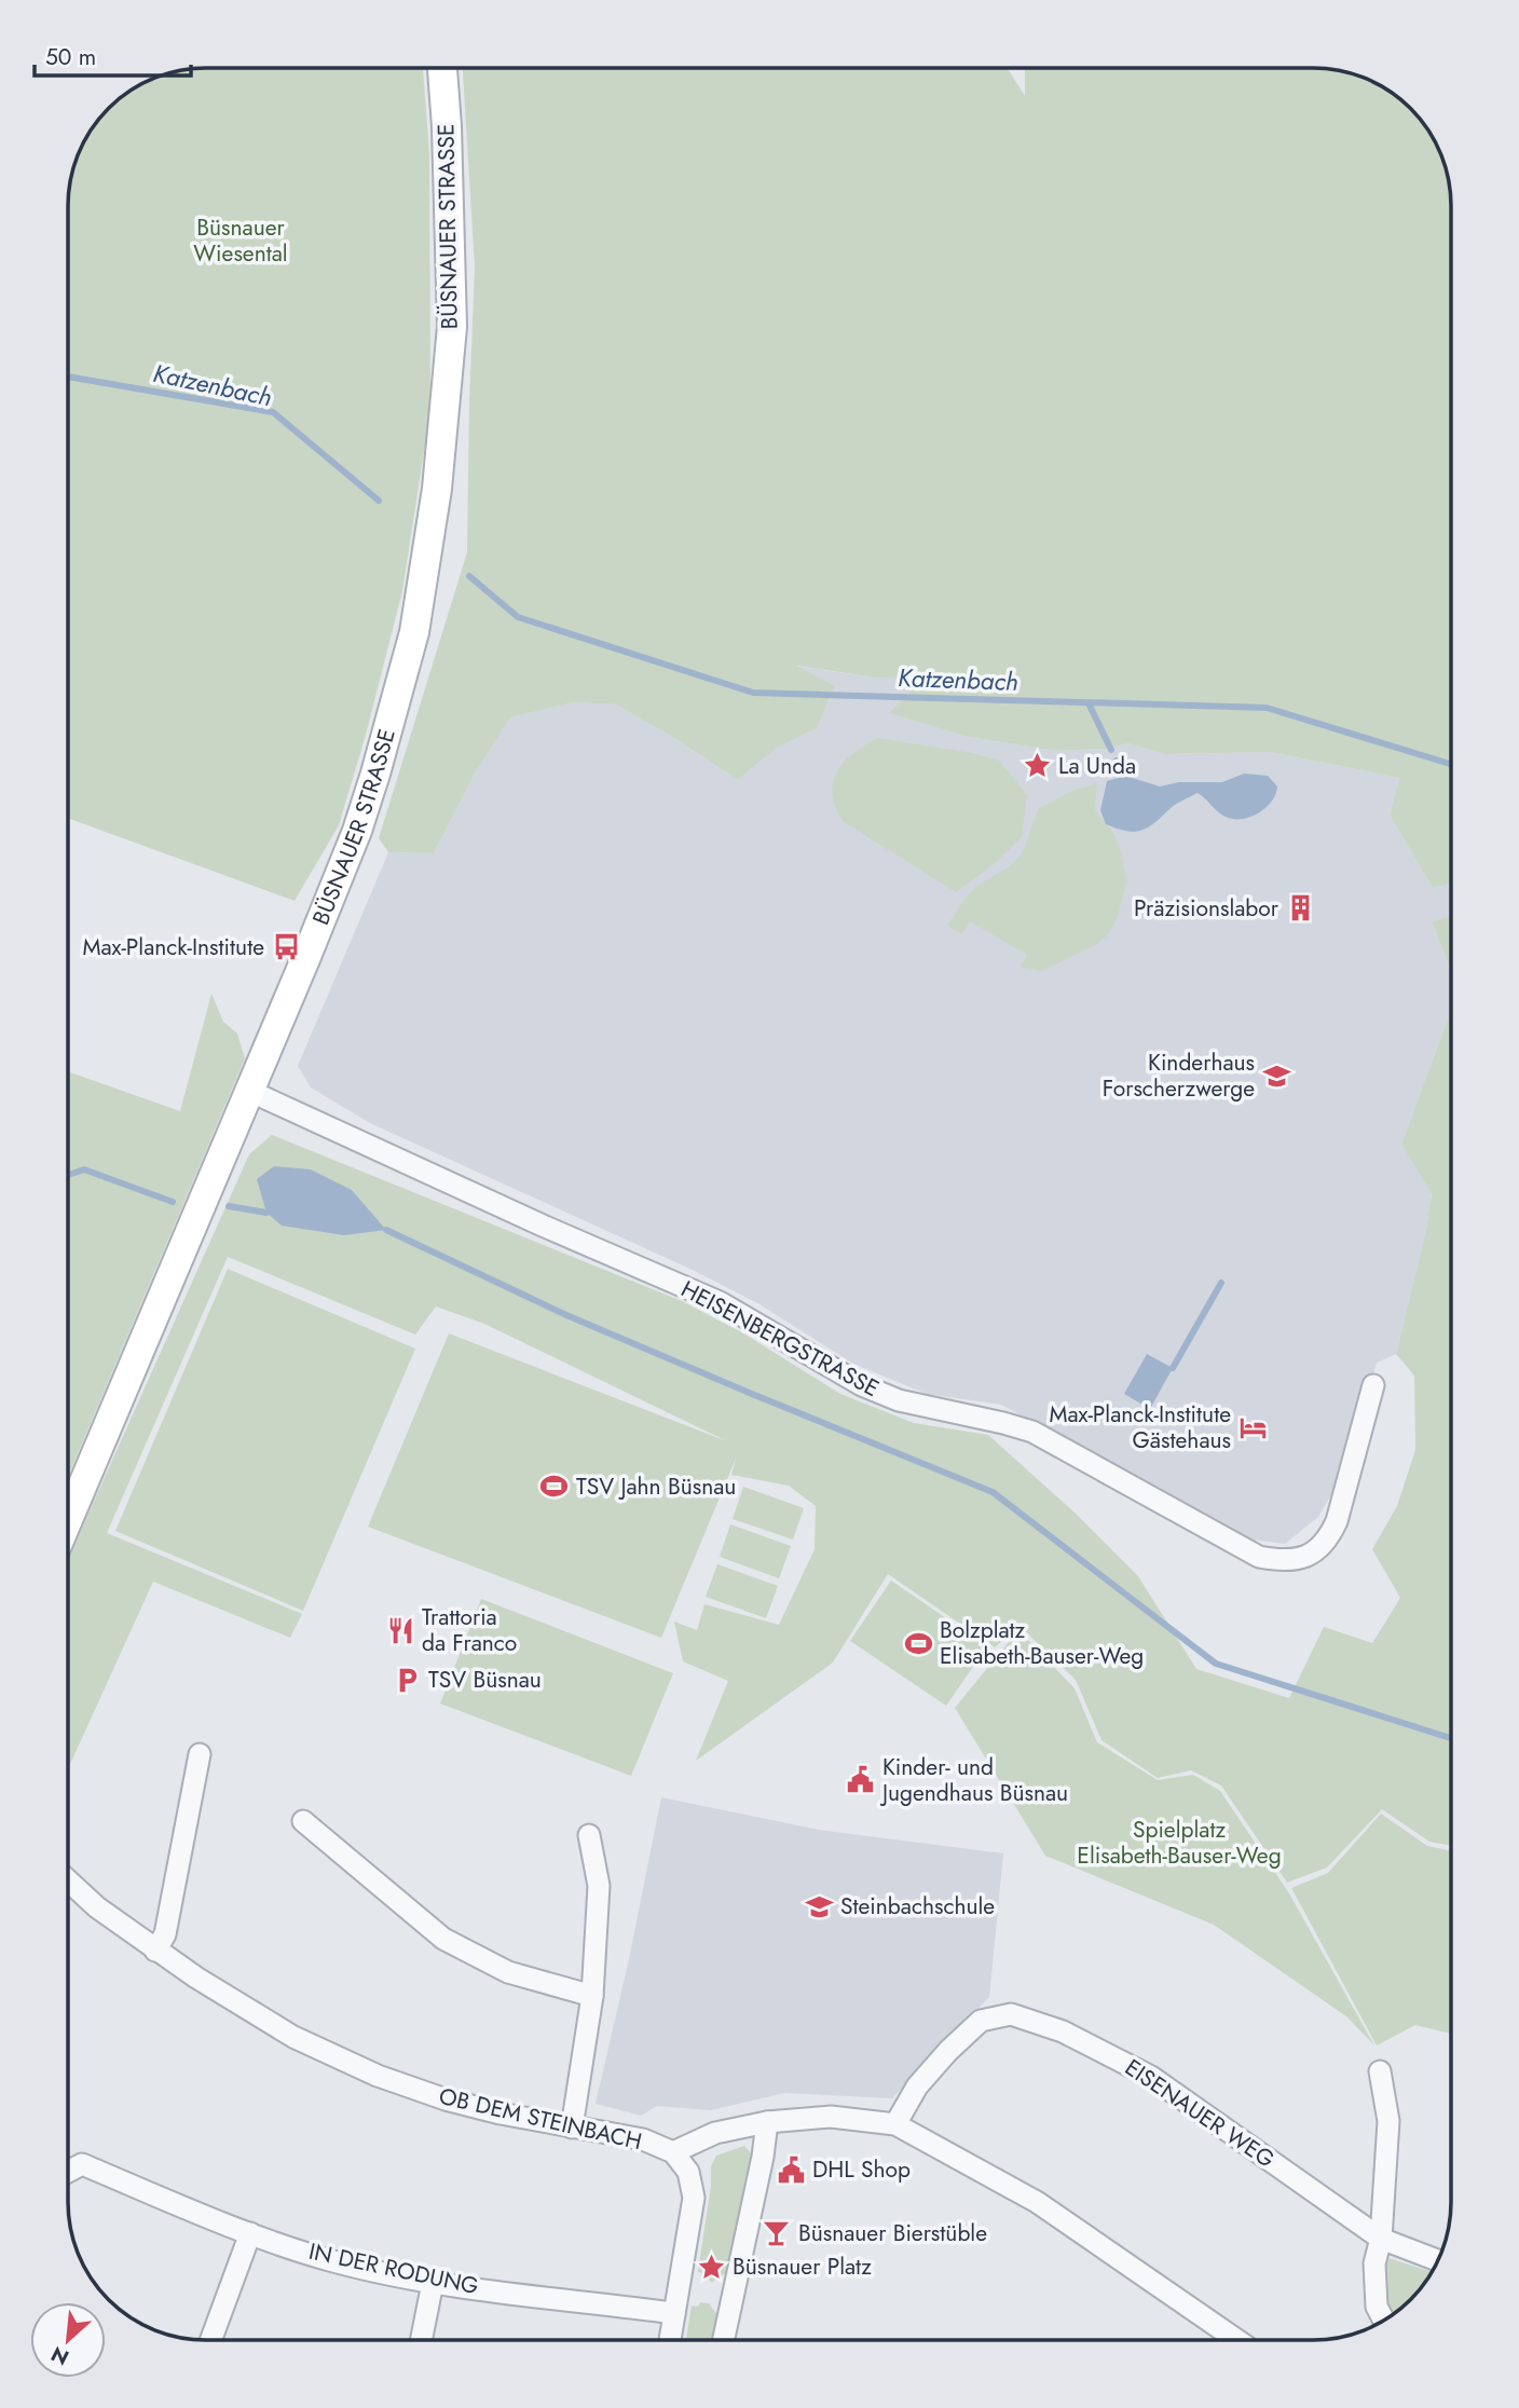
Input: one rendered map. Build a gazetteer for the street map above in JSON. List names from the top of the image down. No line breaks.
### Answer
{"streets":{"street":["BÜSNAUER STRASSE","HEISENBERGSTRASSE","EISENAUER WEG","OB DEM STEINBACH","IN DER RODUNG"]},"crossings":[["BÜSNAUER STRASSE","HEISENBERGSTRASSE"],["EISENAUER WEG","OB DEM STEINBACH"]],"water":["Katzenbach"],"parks":["Büsnauer Wiesental","Spielplatz Elisabeth-Bauser-Weg"],"places":{"place":["La Unda","Büsnauer Platz"],"building":["Präzisionslabor"],"bus stop":["Max-Planck-Institute"],"school or university":["Kinderhaus Forscherzwerge","Steinbachschule"],"hotel":["Max-Planck-Institute Gästehaus"],"sports":["TSV Jahn Büsnau","Bolzplatz Elisabeth-Bauser-Weg"],"restaurant":["Trattoria da Franco"],"parking":["TSV Büsnau"],"public building":["Kinder- und Jugendhaus Büsnau","DHL Shop"],"bar":["Büsnauer Bierstüble"]},"scale_bar":"50 m","north":"bottom left"}
